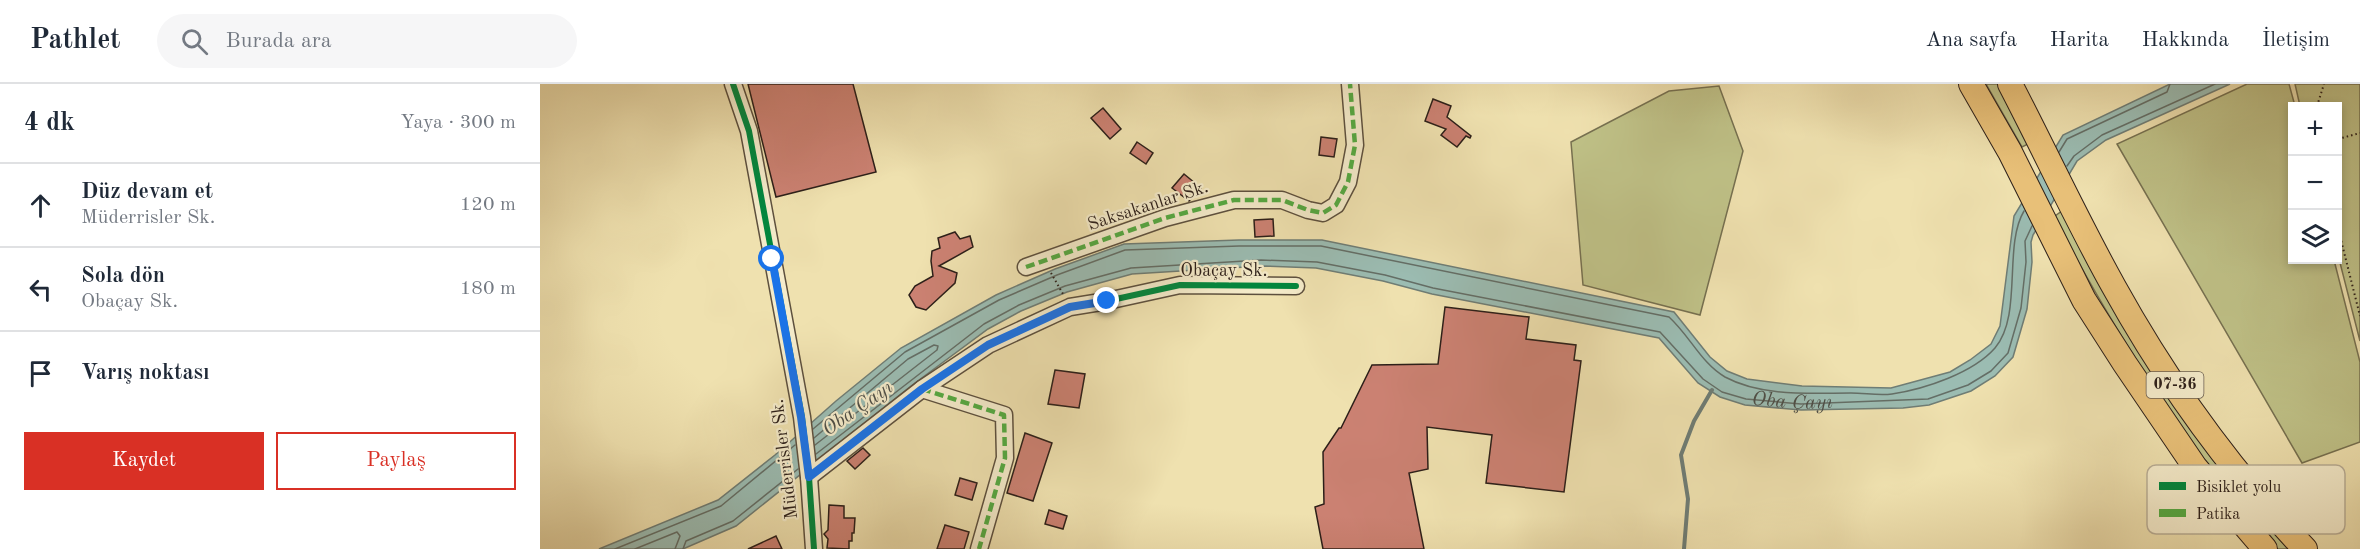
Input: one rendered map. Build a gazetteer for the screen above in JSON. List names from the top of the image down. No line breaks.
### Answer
{"streets":{"highway":["07-36"],"street":["Saksakanlar Sk.","Obaçay Sk.","Müderrisler Sk."]},"crossings":[["Obaçay Sk.","Müderrisler Sk."]],"water":["Oba Çayı"],"legend":["Bisiklet yolu","Patika"],"page":{"header":"Pathlet","search":"Burada ara","nav":["Ana sayfa","Harita","Hakkında","İletişim"],"heading":["4 dk","Yaya · 300 m"],"map_buttons":["+","−"],"list":[["Düz devam et","Müderrisler Sk.","120 m"],["Sola dön","Obaçay Sk.","180 m"],"Varış noktası"],"buttons":["Kaydet","Paylaş"]}}
